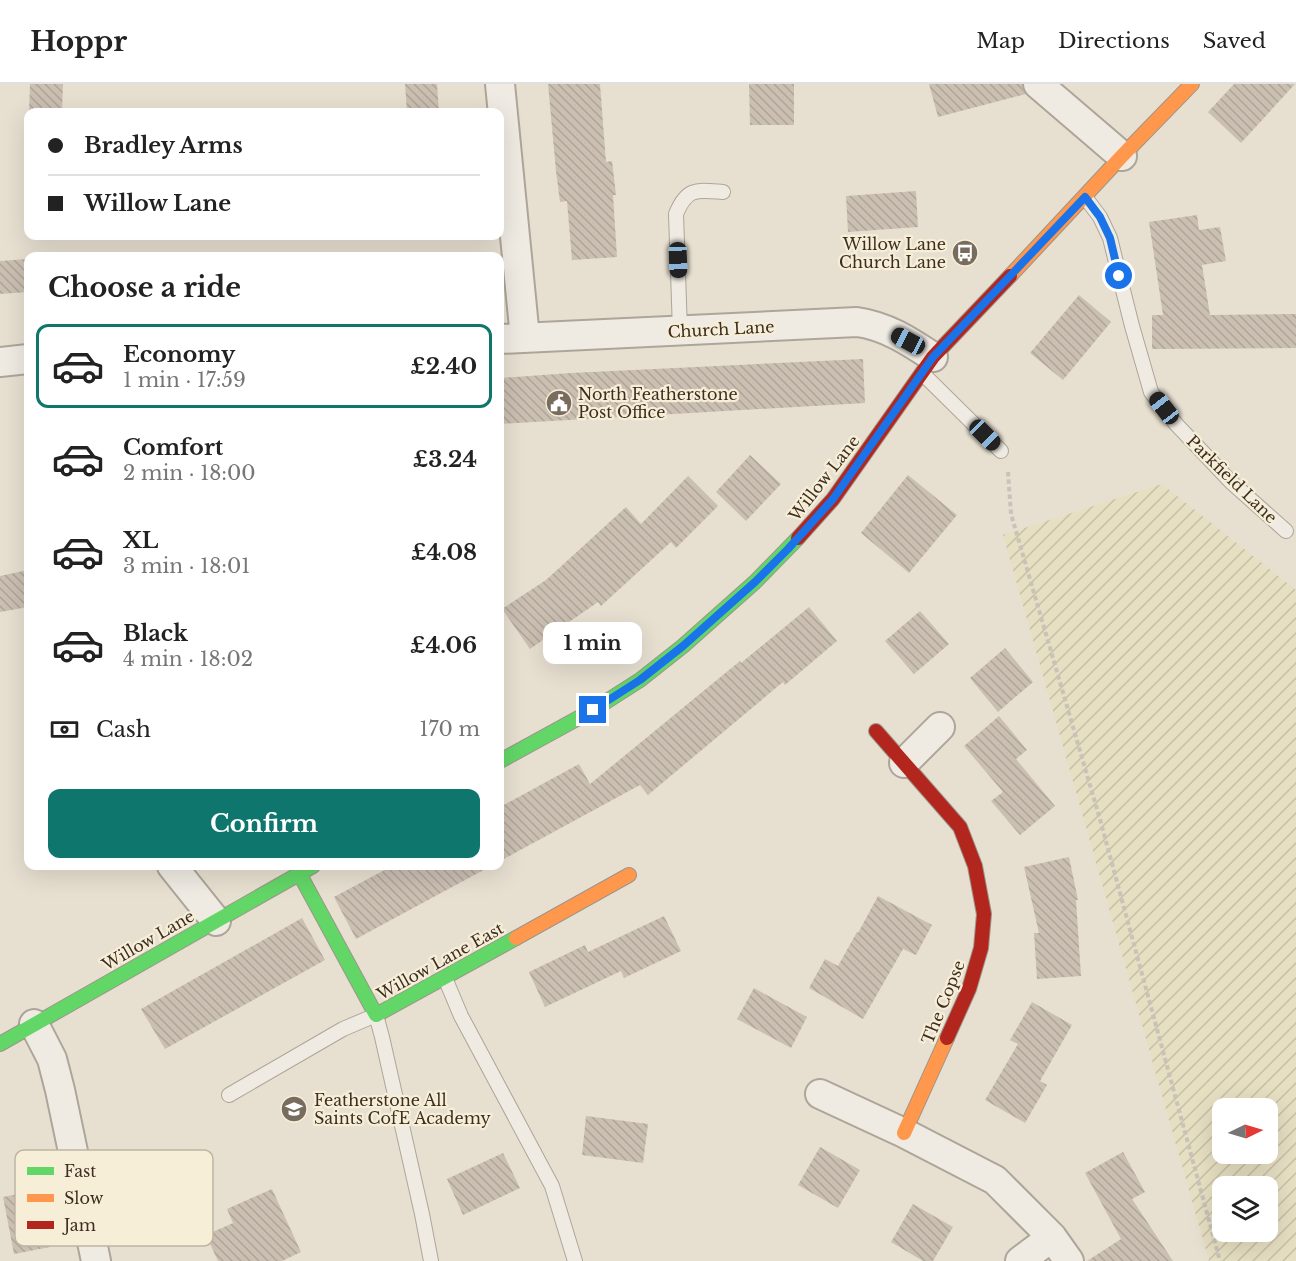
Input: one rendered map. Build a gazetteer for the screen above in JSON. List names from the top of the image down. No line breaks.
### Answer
{"streets":{"main road":["Willow Lane","Willow Lane East","The Copse"],"street":["Church Lane"],"lane":["Parkfield Lane"]},"crossings":[["Church Lane","Willow Lane"],["Willow Lane","Parkfield Lane"],["Willow Lane","Willow Lane East"]],"places":{"bus stop":["Willow Lane Church Lane"],"public building":["North Featherstone Post Office"],"school or university":["Featherstone All Saints CofE Academy"]},"legend":["Fast","Slow","Jam"],"north":"right","page":{"header":"Hoppr","nav":["Map","Directions","Saved"],"banner":["Bradley Arms","Willow Lane"],"heading":"Choose a ride","list":[{"name":"Economy","note":"1 min · 17:59","value":"£2.40"},{"name":"Comfort","note":"2 min · 18:00","value":"£3.24"},{"name":"XL","note":"3 min · 18:01","value":"£4.08"},{"name":"Black","note":"4 min · 18:02","value":"£4.06"}],"bubble":"1 min","pay":["Cash","170 m"],"buttons":"Confirm"}}
